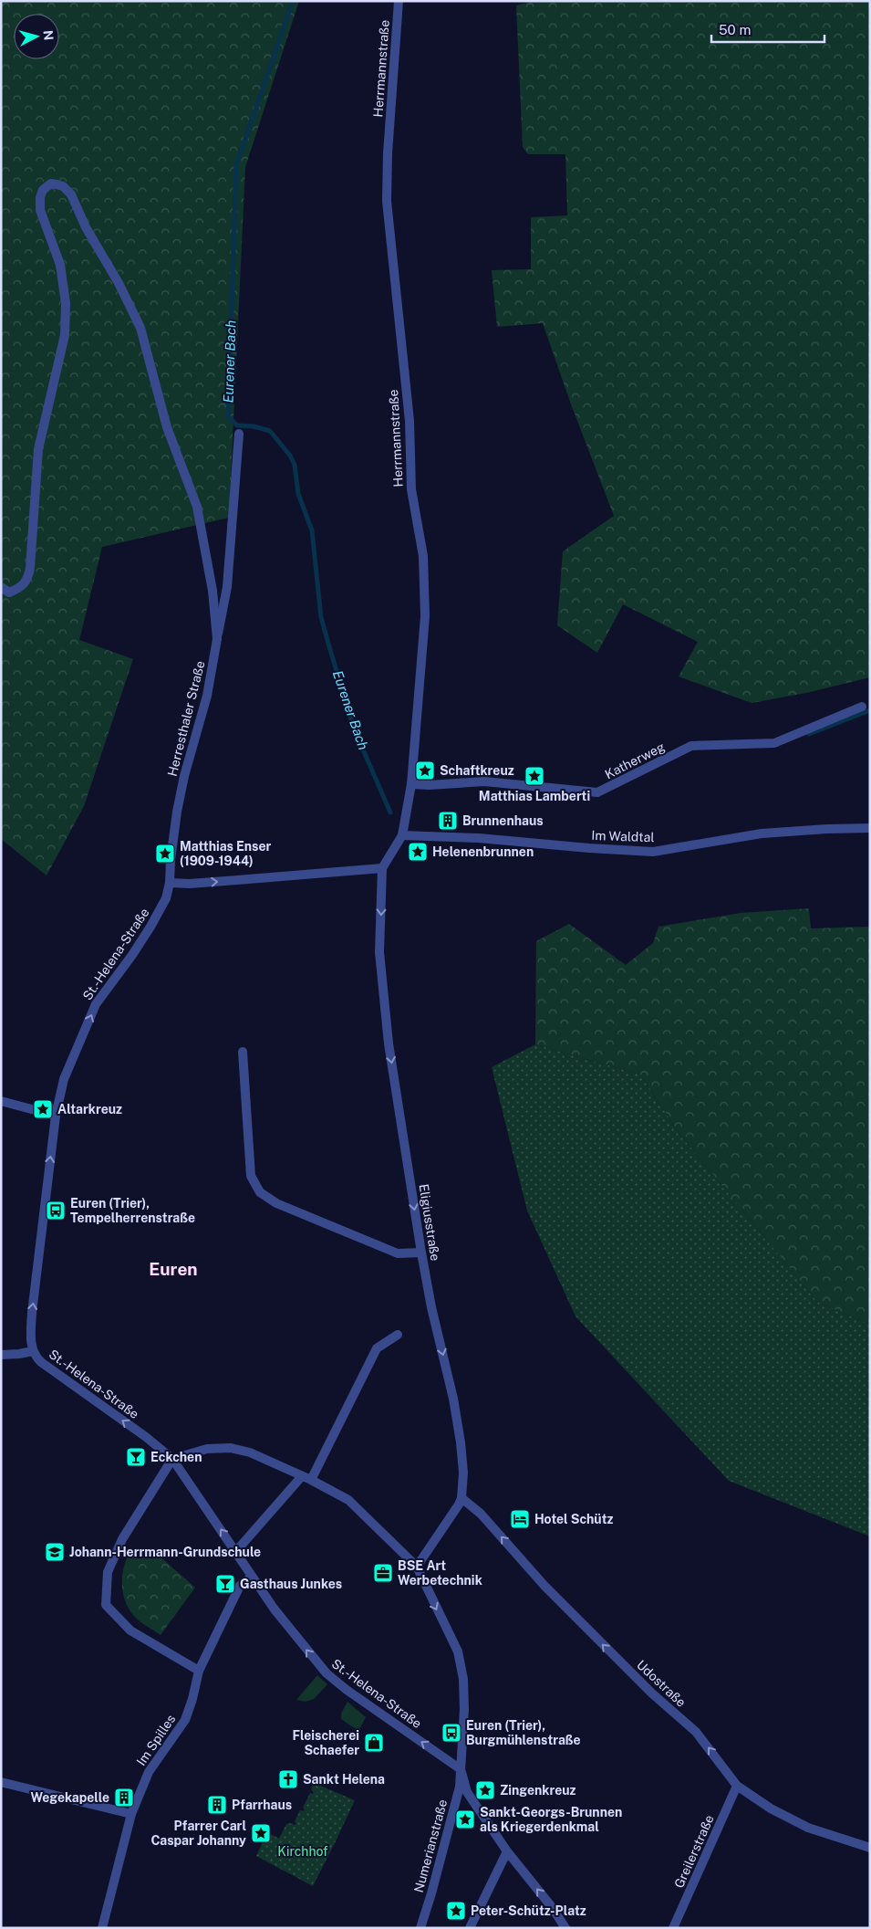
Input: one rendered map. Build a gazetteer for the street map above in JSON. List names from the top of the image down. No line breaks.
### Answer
{"streets":{"street":["Herrmannstraße","Herresthaler Straße","Katherweg","Im Waldtal","St.-Helena-Straße","Eligiusstraße","Udostraße","Im Spilles","Numerianstraße","Greilerstraße"]},"crossings":[["Herrmannstraße","Katherweg"],["Herrmannstraße","Im Waldtal"],["Herrmannstraße","Eligiusstraße"],["Herresthaler Straße","St.-Helena-Straße"],["St.-Helena-Straße","Im Spilles"],["St.-Helena-Straße","Numerianstraße"],["Eligiusstraße","Udostraße"],["Eligiusstraße","Numerianstraße"],["Udostraße","Greilerstraße"]],"one_way":["St.-Helena-Straße","Eligiusstraße","Udostraße","Numerianstraße"],"districts":["Euren"],"water":["Eurener Bach"],"parks":["Kirchhof"],"places":{"place":["Schaftkreuz","Matthias Lamberti","Helenenbrunnen","Matthias Enser (1909-1944)","Altarkreuz","Zingenkreuz","Sankt-Georgs-Brunnen als Kriegerdenkmal","Pfarrer Carl Caspar Johanny","Peter-Schütz-Platz"],"building":["Brunnenhaus","Wegekapelle","Pfarrhaus"],"bus stop":["Euren (Trier), Tempelherrenstraße","Euren (Trier), Burgmühlenstraße"],"bar":["Eckchen","Gasthaus Junkes"],"hotel":["Hotel Schütz"],"school or university":["Johann-Herrmann-Grundschule"],"office":["BSE Art Werbetechnik"],"shop":["Fleischerei Schaefer"],"church":["Sankt Helena"]},"scale_bar":"50 m","north":"right"}
